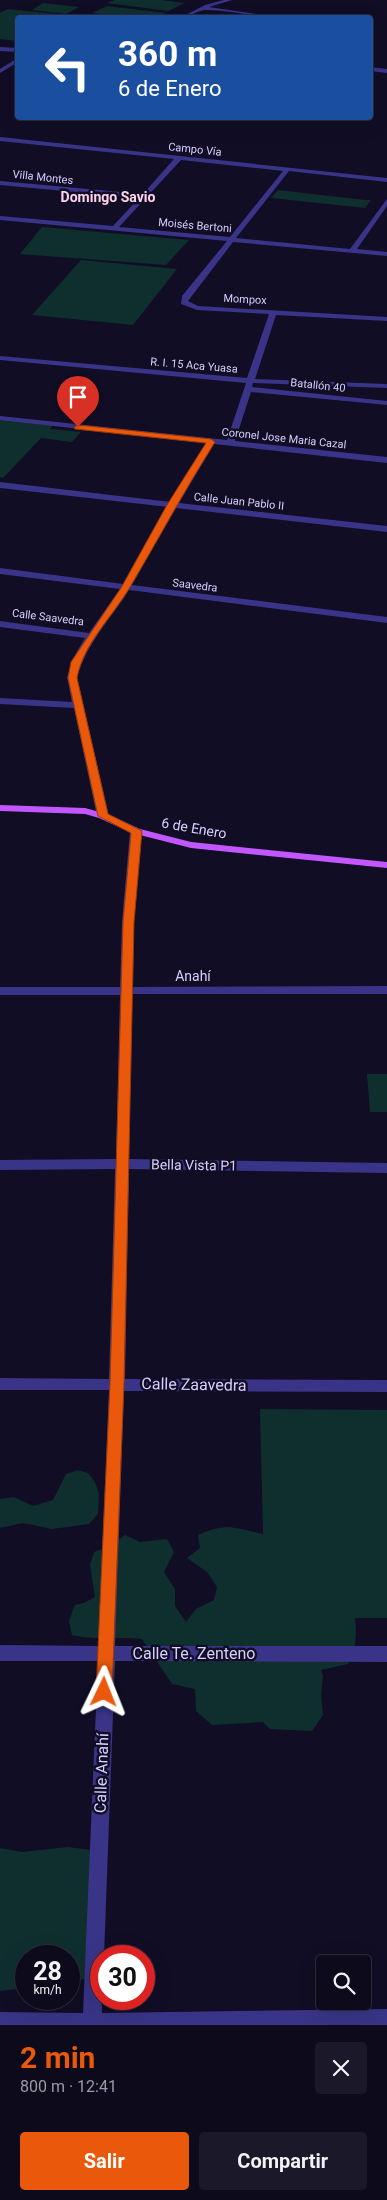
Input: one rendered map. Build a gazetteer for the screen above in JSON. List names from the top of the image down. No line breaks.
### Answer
{"streets":{"main road":["6 de Enero"],"street":["Campo Vía","Villa Montes","Moisés Bertoni","Mompox","R. I. 15 Aca Yuasa","Batallón 40","Coronel Jose Maria Cazal","Calle Juan Pablo II","Saavedra","Calle Saavedra","Anahí","Bella Vista P1","Calle Zaavedra","Calle Te. Zenteno","Calle Anahí"]},"crossings":[["Moisés Bertoni","Mompox"],["R. I. 15 Aca Yuasa","Batallón 40"],["6 de Enero","Calle Anahí"],["Anahí","Calle Anahí"],["Bella Vista P1","Calle Anahí"],["Calle Zaavedra","Calle Anahí"],["Calle Te. Zenteno","Calle Anahí"]],"districts":["Domingo Savio"],"page":{"turn":["360 m","6 de Enero"],"speed":"28 km/h","limit":"30","heading":["2 min","800 m · 12:41"],"buttons":["Salir","Compartir"]}}
